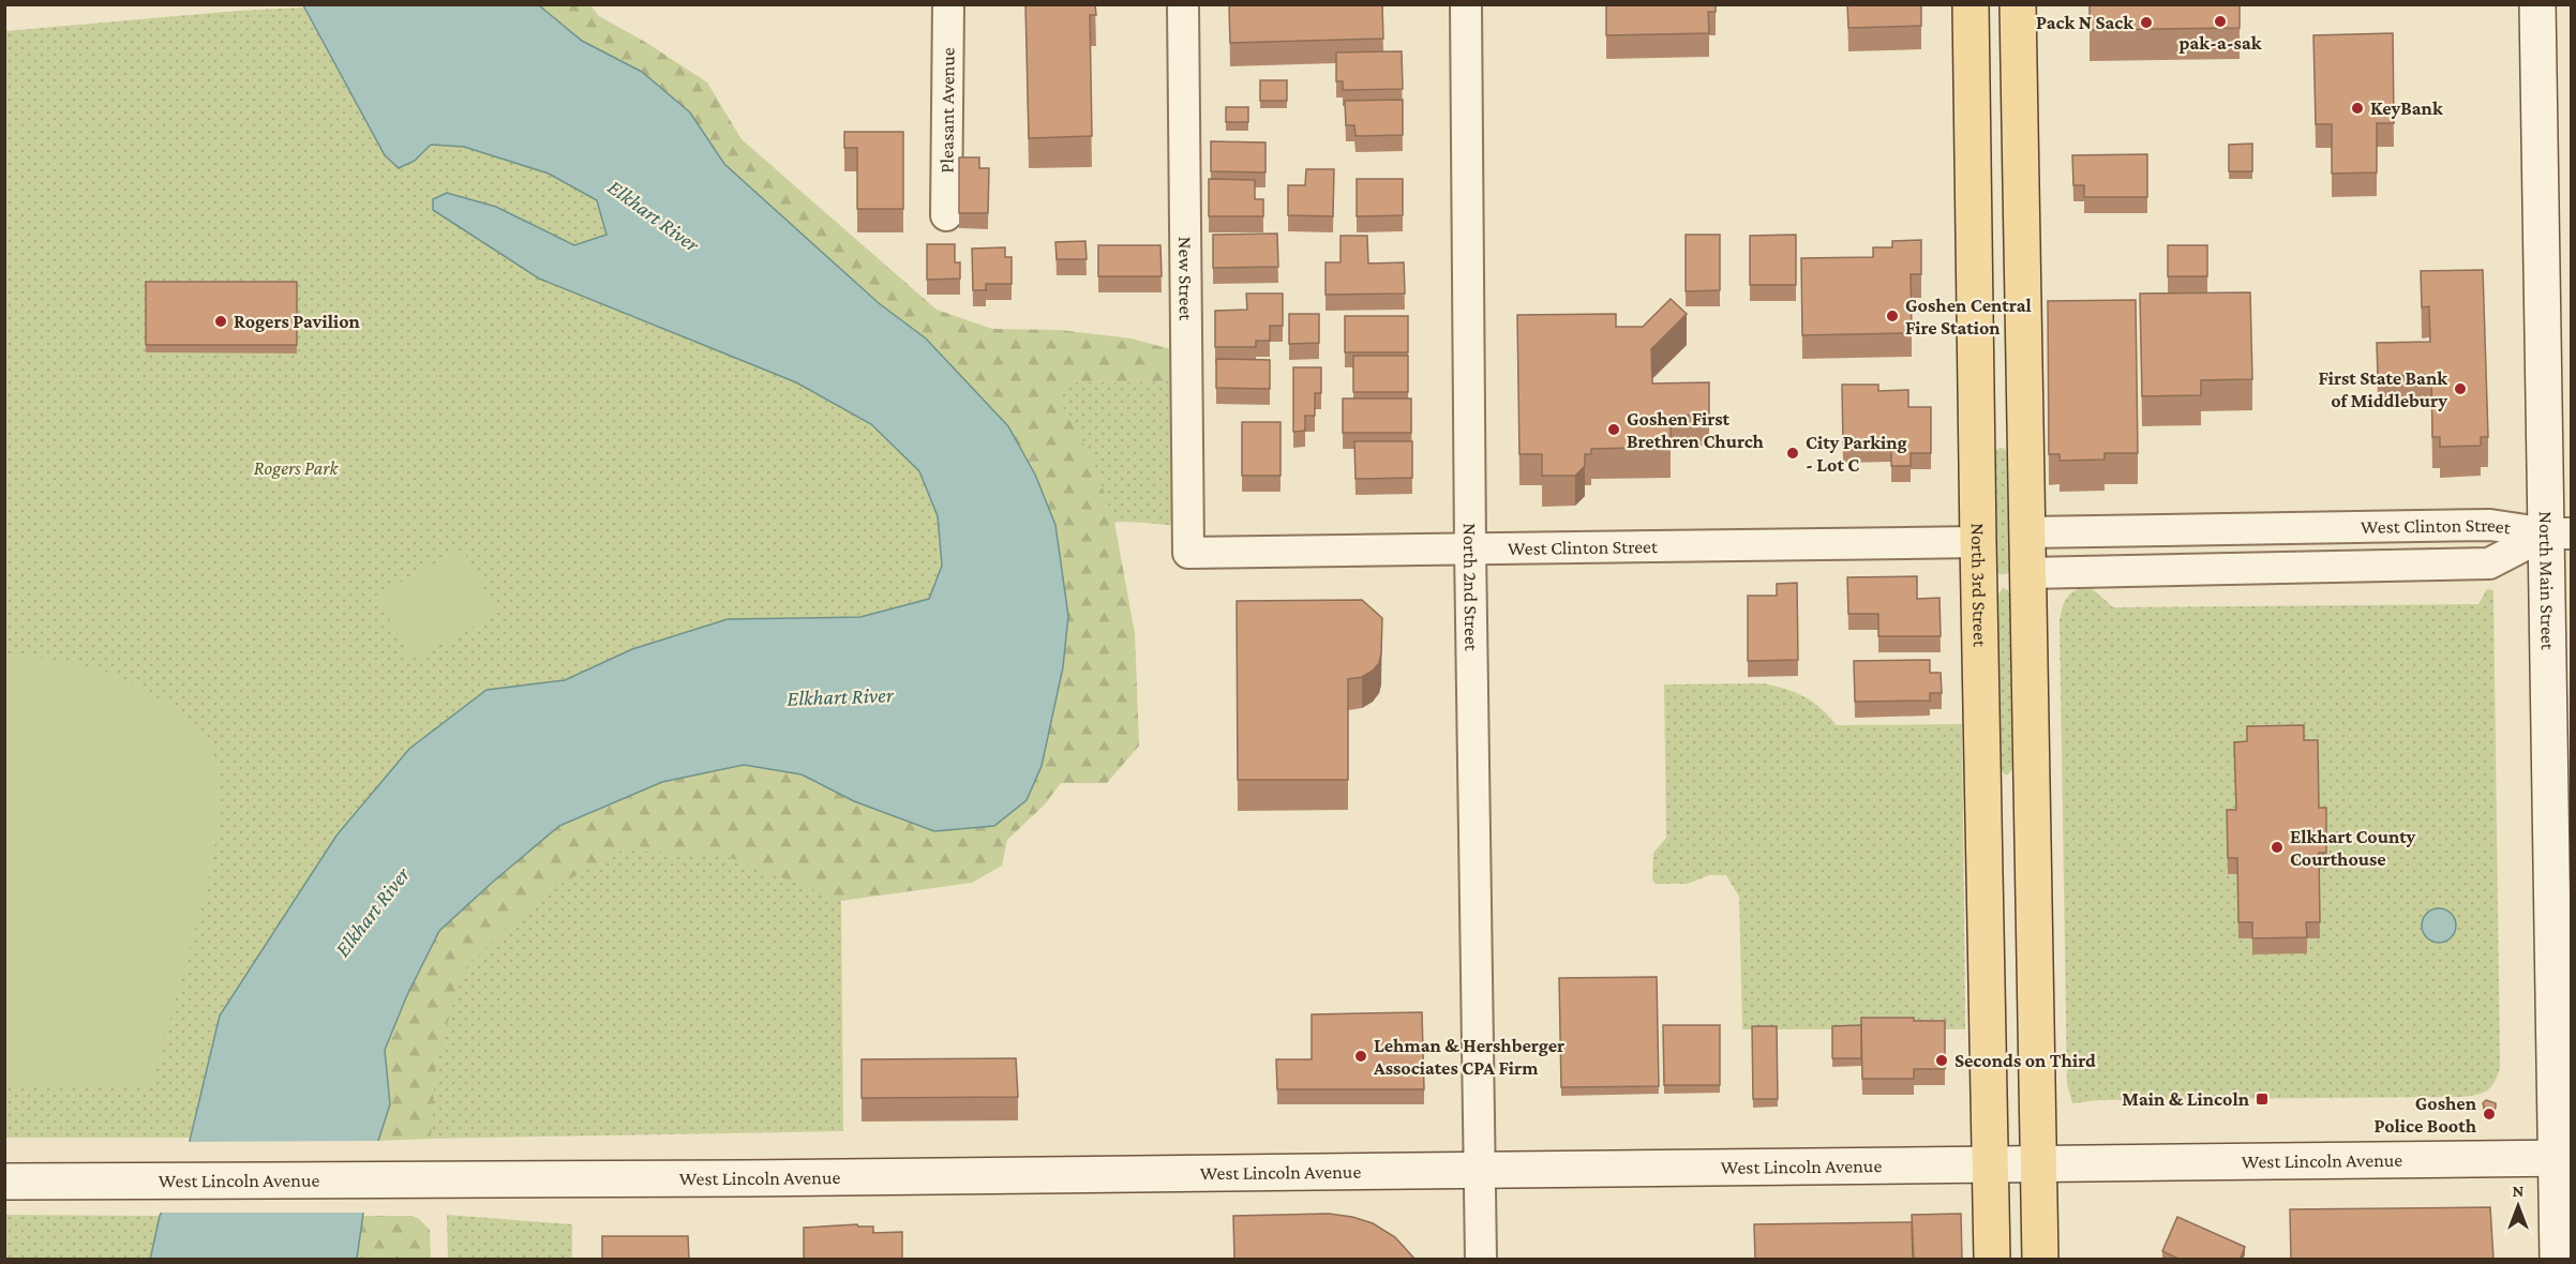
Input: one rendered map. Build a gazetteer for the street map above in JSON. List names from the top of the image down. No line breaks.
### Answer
{"streets":{"main road":["North 3rd Street"],"street":["Pleasant Avenue","New Street","West Clinton Street","North Main Street","North 2nd Street","West Lincoln Avenue"]},"crossings":[["New Street","West Clinton Street"],["West Clinton Street","North Main Street"],["West Clinton Street","North 3rd Street"],["West Clinton Street","North 2nd Street"],["North Main Street","West Lincoln Avenue"],["North 3rd Street","West Lincoln Avenue"],["North 2nd Street","West Lincoln Avenue"]],"water":["Elkhart River"],"parks":["Rogers Park"],"places":{"other":["pak-a-sak","Pack N Sack","KeyBank","Goshen Central Fire Station","Rogers Pavilion","First State Bank of Middlebury","Goshen First Brethren Church","City Parking - Lot C","Elkhart County Courthouse","Lehman & Hershberger Associates CPA Firm","Seconds on Third","Goshen Police Booth"],"transit":["Main & Lincoln"]},"north":"top"}
